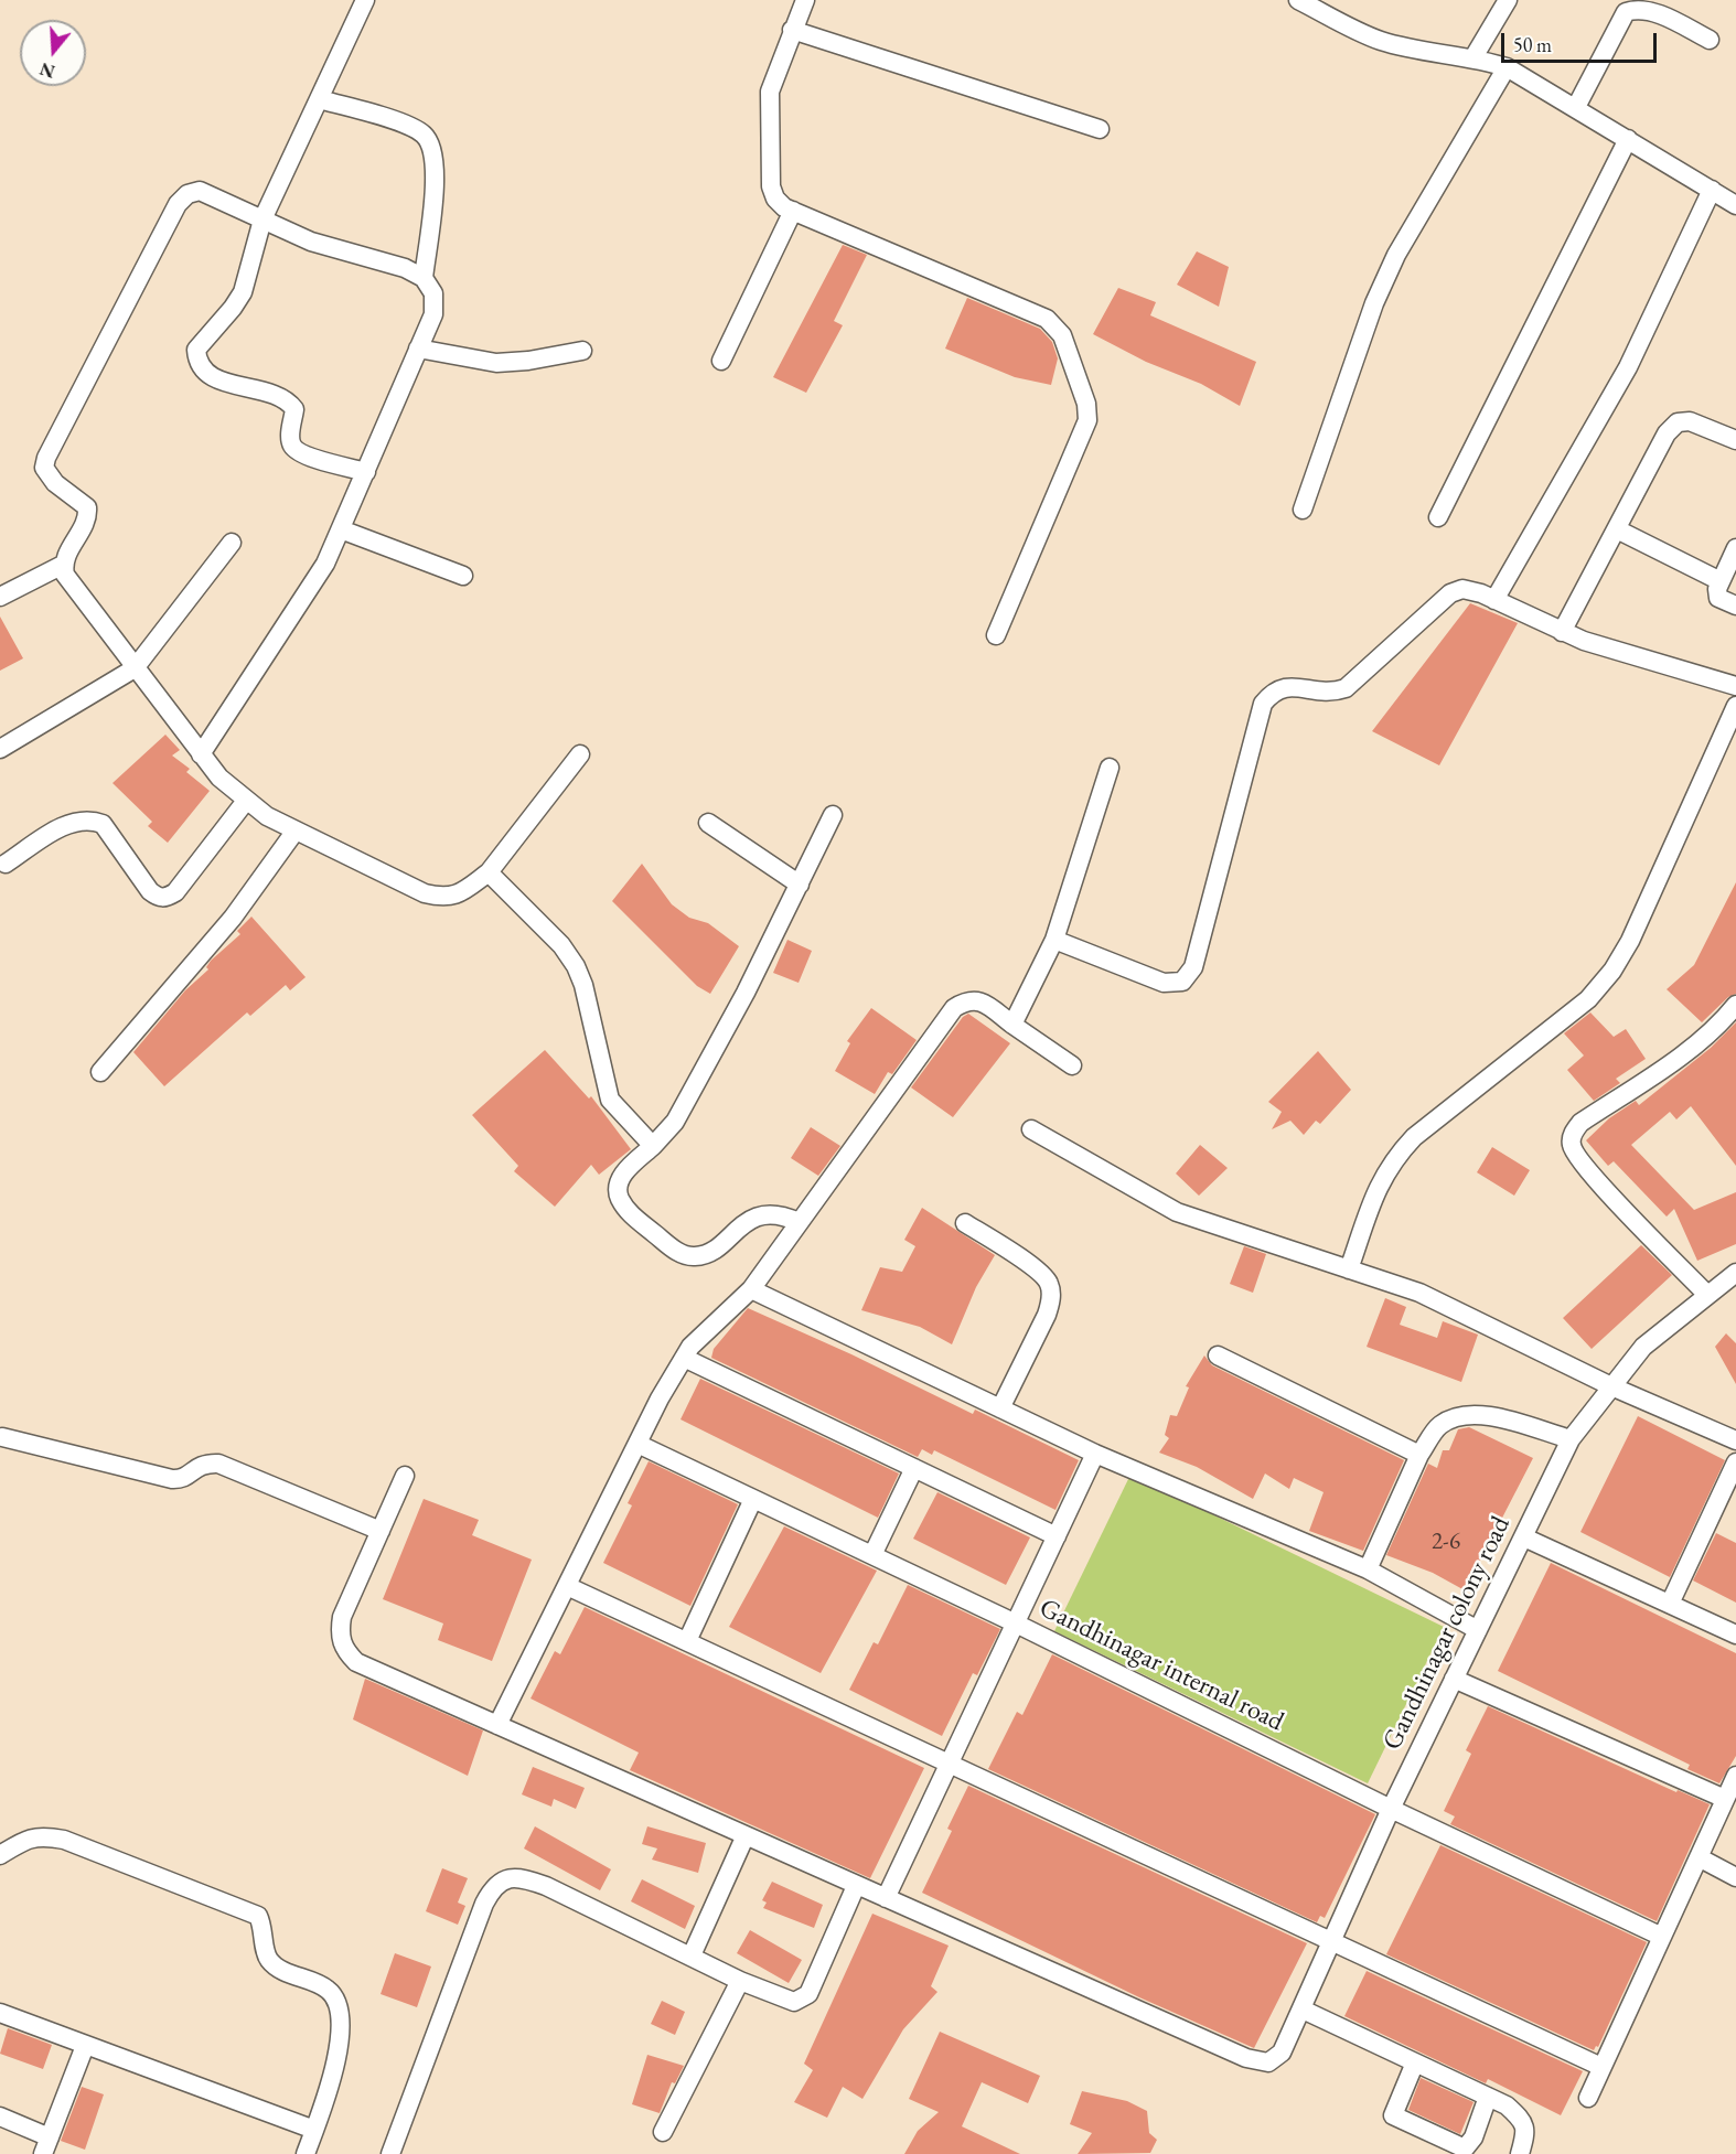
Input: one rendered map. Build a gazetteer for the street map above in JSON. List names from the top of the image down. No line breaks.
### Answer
{"streets":{"street":["Gandhinagar colony road","Gandhinagar internal road"]},"crossings":[["Gandhinagar colony road","Gandhinagar internal road"]],"house_numbers":["2-6"],"scale_bar":"50 m","north":"bottom"}
